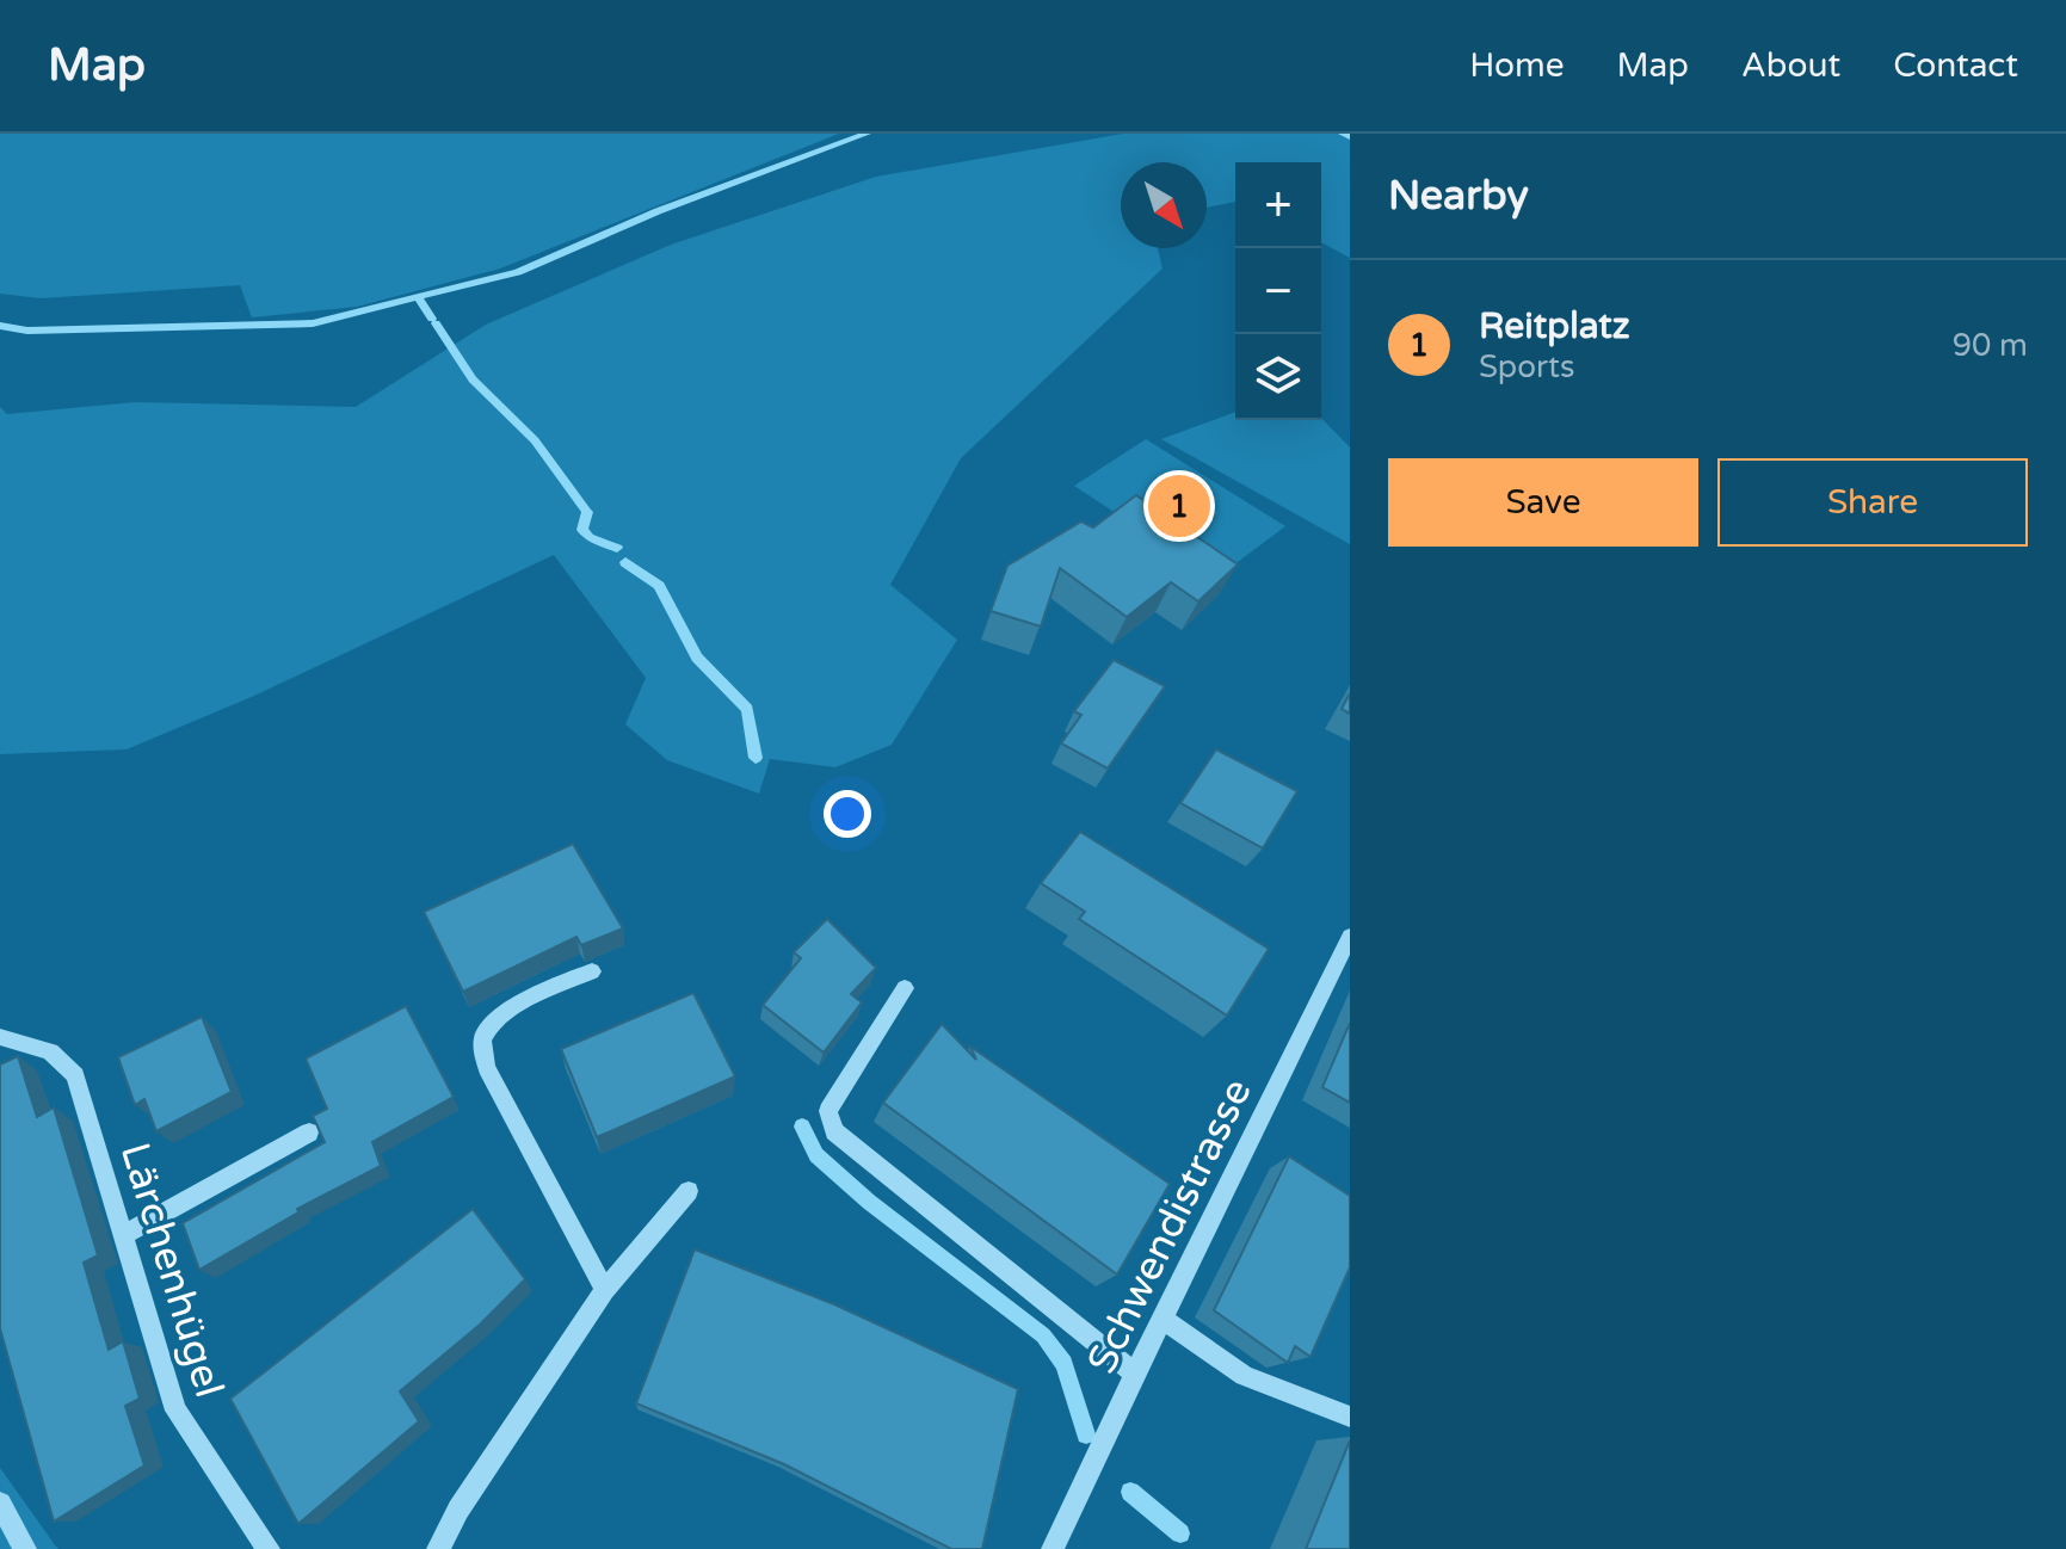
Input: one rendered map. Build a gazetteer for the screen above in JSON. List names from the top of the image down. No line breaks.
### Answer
{"streets":{"street":["Schwendistrasse","Lärchenhügel"]},"north":"bottom right","page":{"header":"Map","nav":["Home","Map","About","Contact"],"heading":"Nearby","map_buttons":["+","−"],"list":[{"mark":"1","name":"Reitplatz","note":"Sports","value":"90 m"}],"buttons":["Save","Share"],"pins":"1"}}
